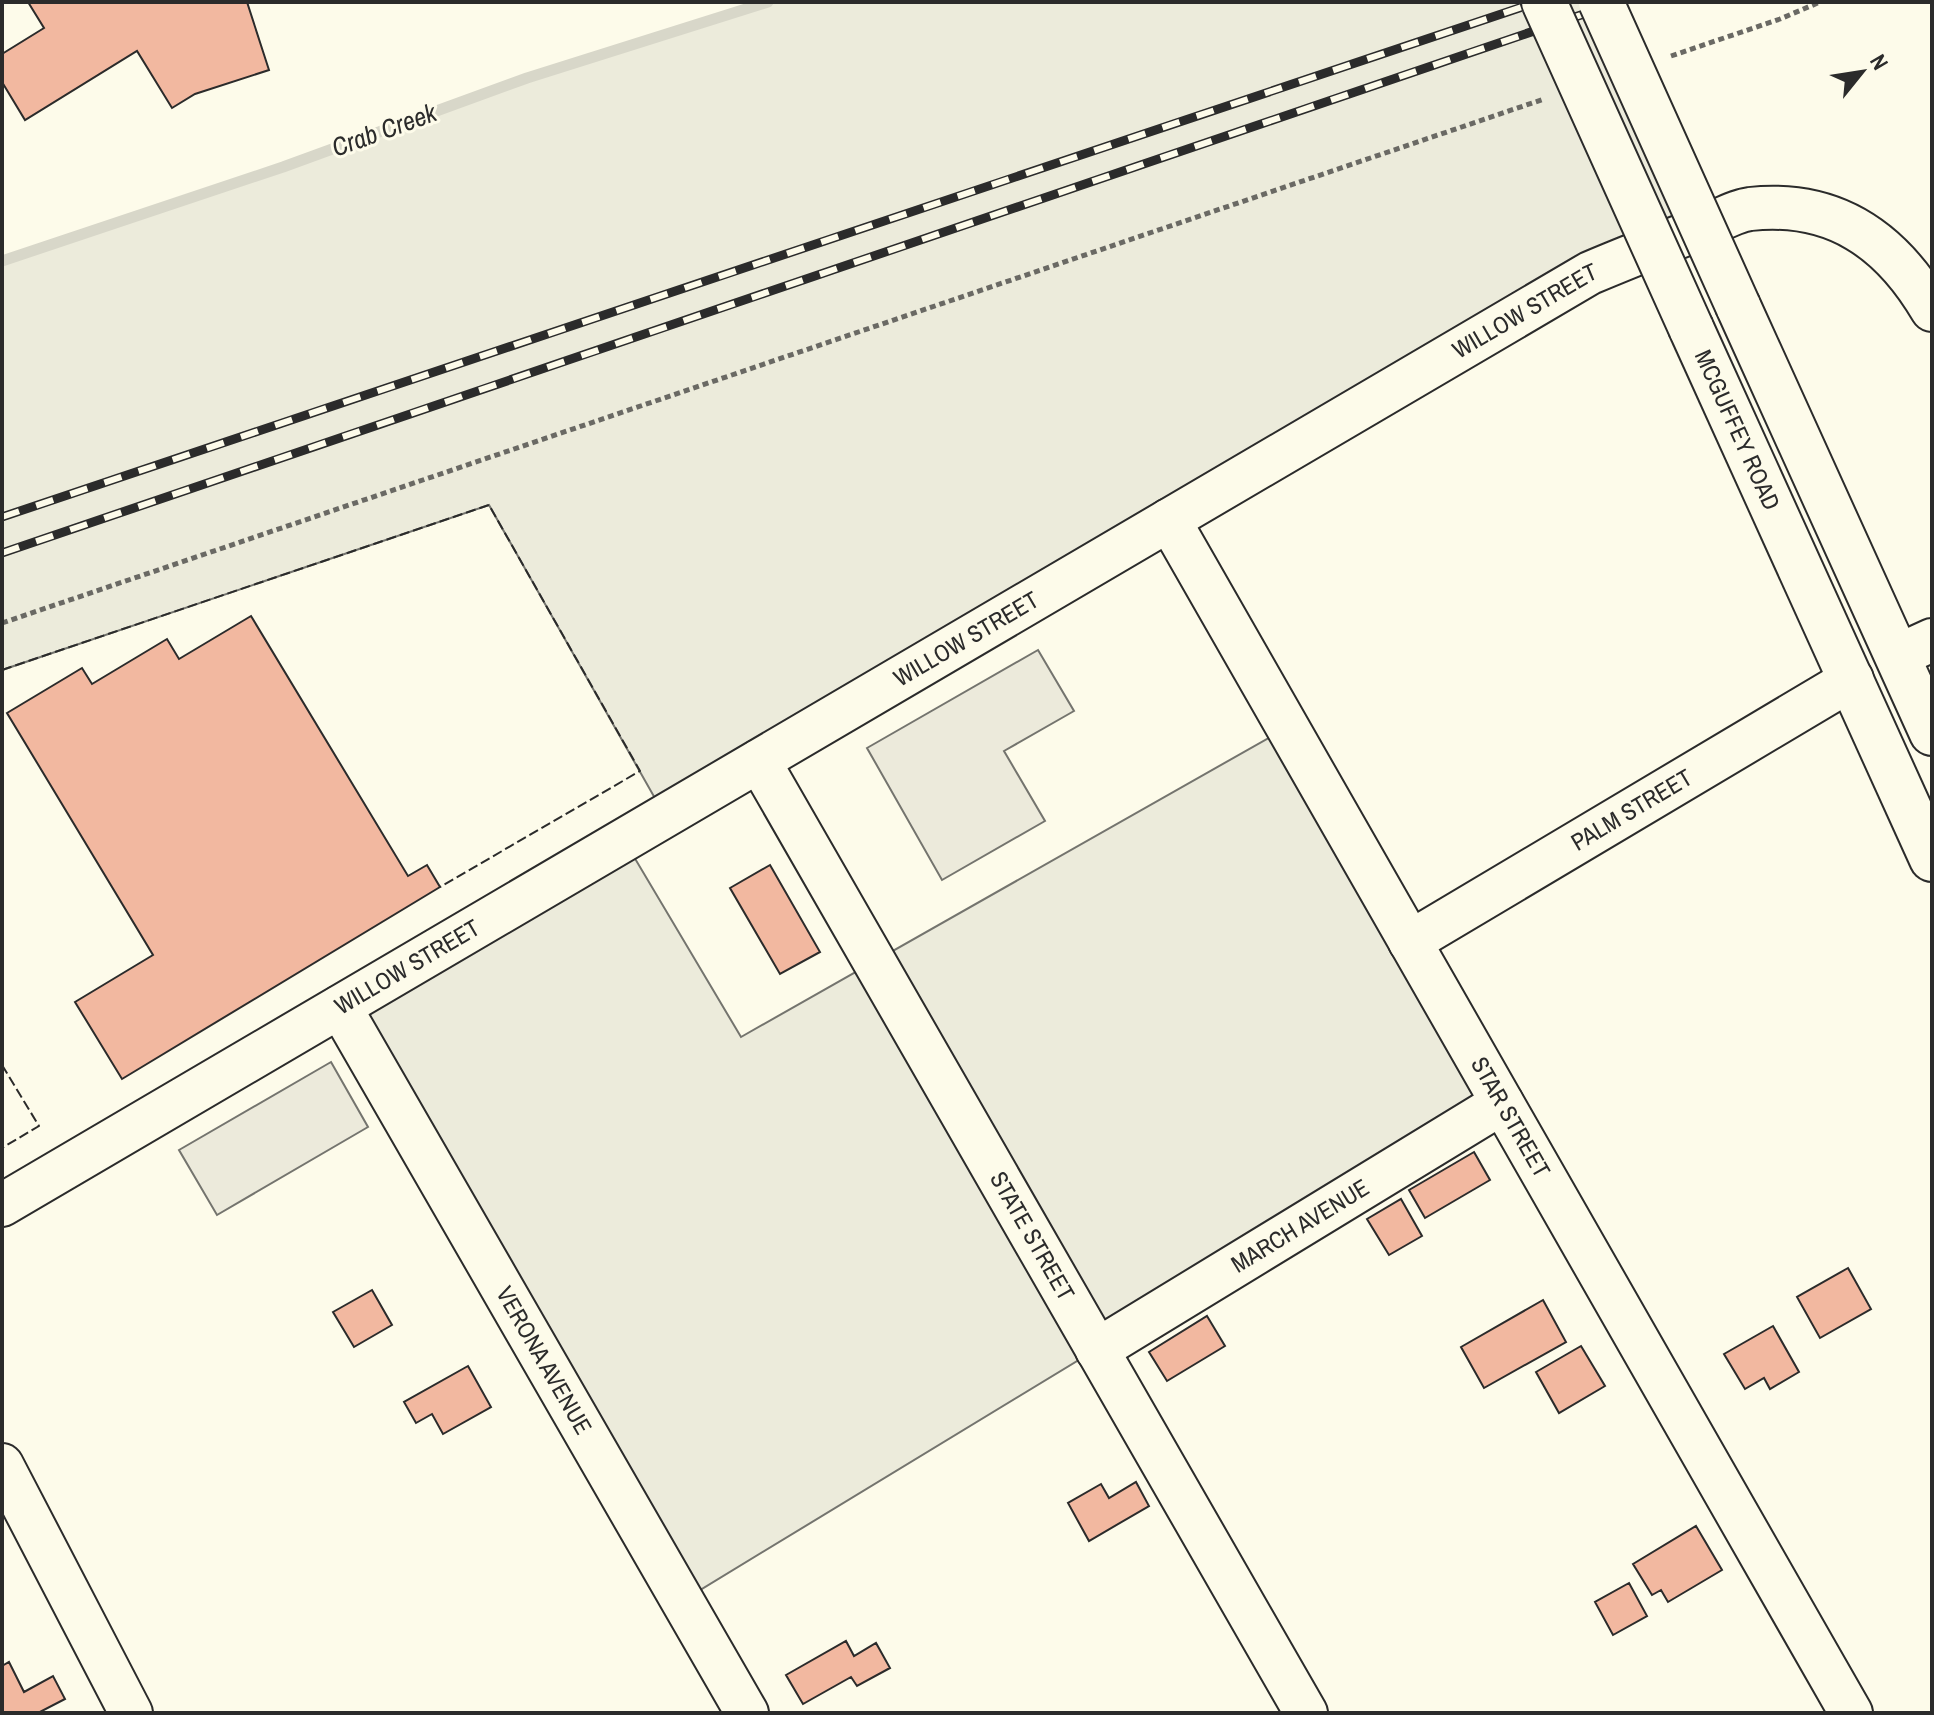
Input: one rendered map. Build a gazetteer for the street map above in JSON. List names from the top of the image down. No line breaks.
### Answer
{"streets":{"main road":["MCGUFFEY ROAD"],"street":["WILLOW STREET","PALM STREET","STAR STREET","MARCH AVENUE","STATE STREET","VERONA AVENUE"]},"crossings":[["WILLOW STREET","STAR STREET"],["WILLOW STREET","STATE STREET"],["WILLOW STREET","VERONA AVENUE"],["MCGUFFEY ROAD","PALM STREET"],["PALM STREET","STAR STREET"],["STAR STREET","MARCH AVENUE"],["MARCH AVENUE","STATE STREET"]],"water":["Crab Creek"],"north":"top right"}
